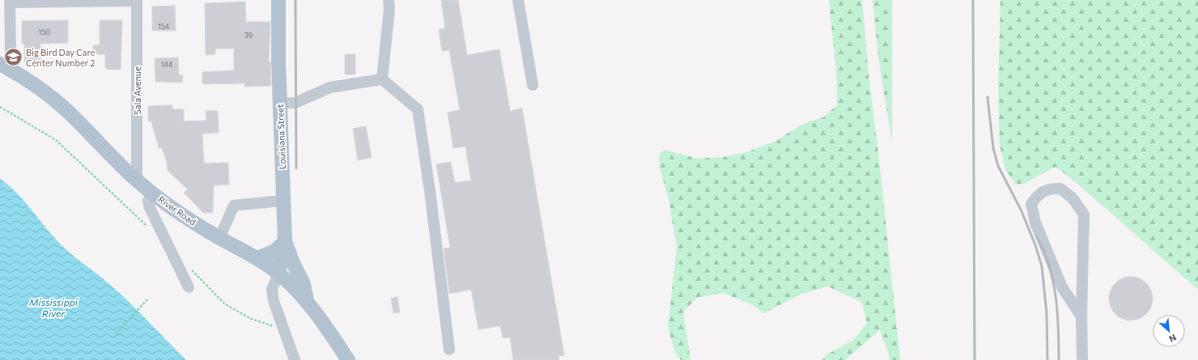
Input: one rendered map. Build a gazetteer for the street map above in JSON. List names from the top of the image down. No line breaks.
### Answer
{"streets":{"main road":["Louisiana Street","River Road"],"street":["Sala Avenue"]},"crossings":[["Sala Avenue","River Road"],["Louisiana Street","River Road"]],"water":["Mississippi River"],"places":{"school or university":["Big Bird Day Care Center Number 2"]},"house_numbers":["154","150","39","144"],"north":"bottom right"}
